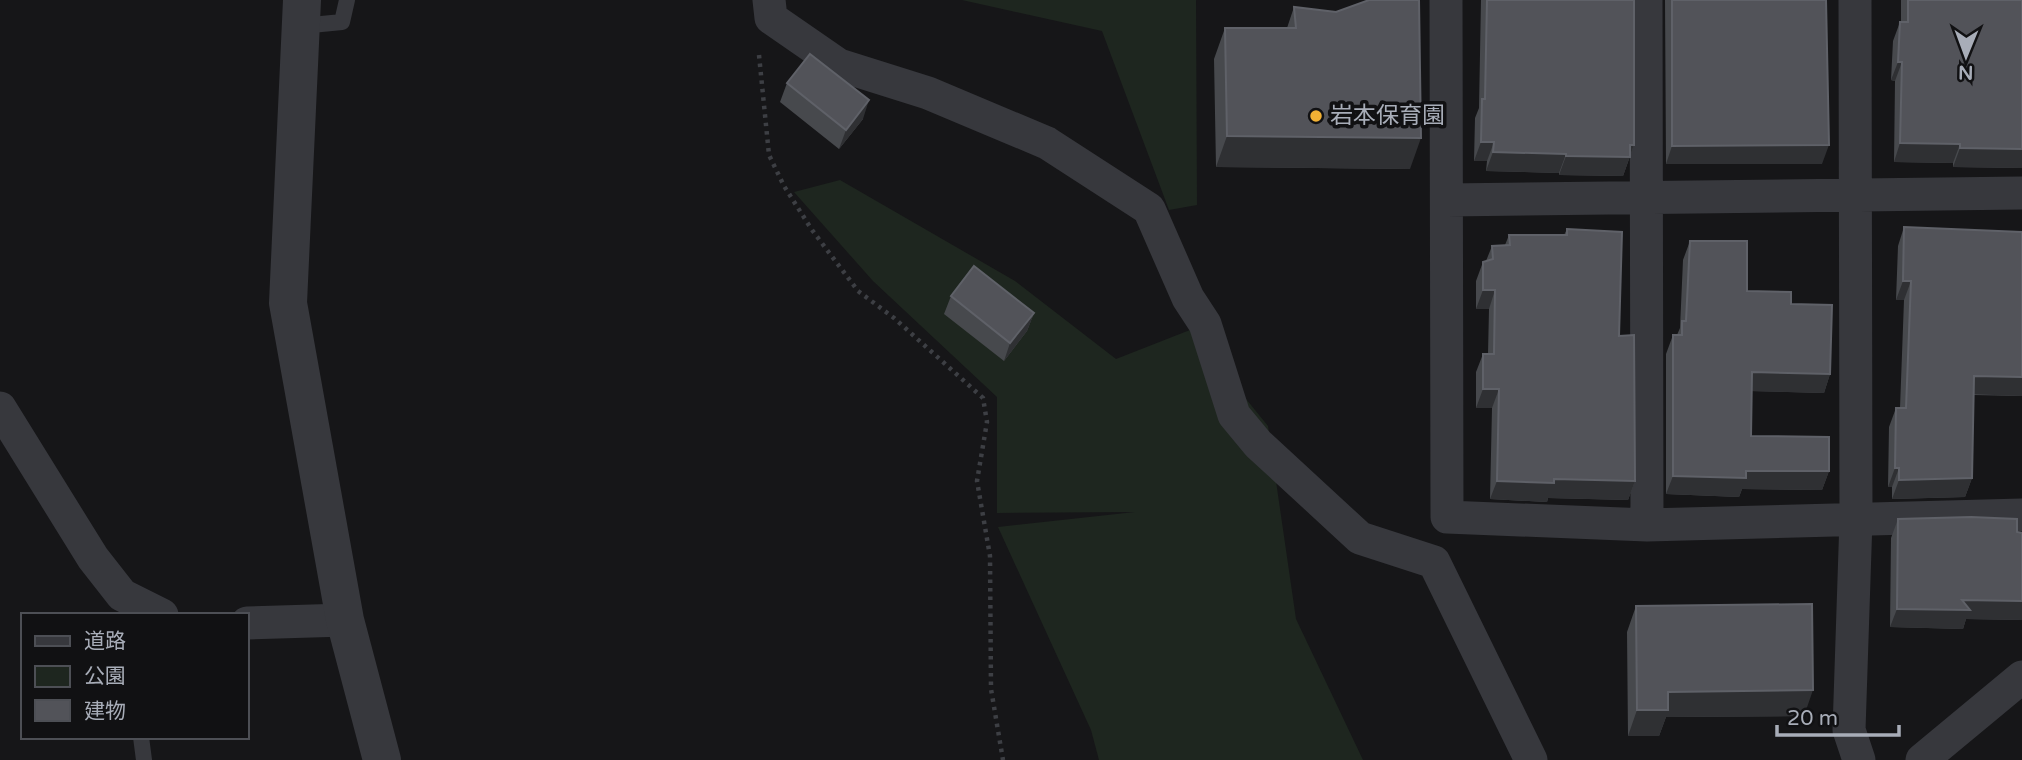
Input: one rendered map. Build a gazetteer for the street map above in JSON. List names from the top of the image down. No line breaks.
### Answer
{"places":["岩本保育園"],"legend":["道路","公園","建物"],"scale_bar":"20 m","north":"bottom"}
